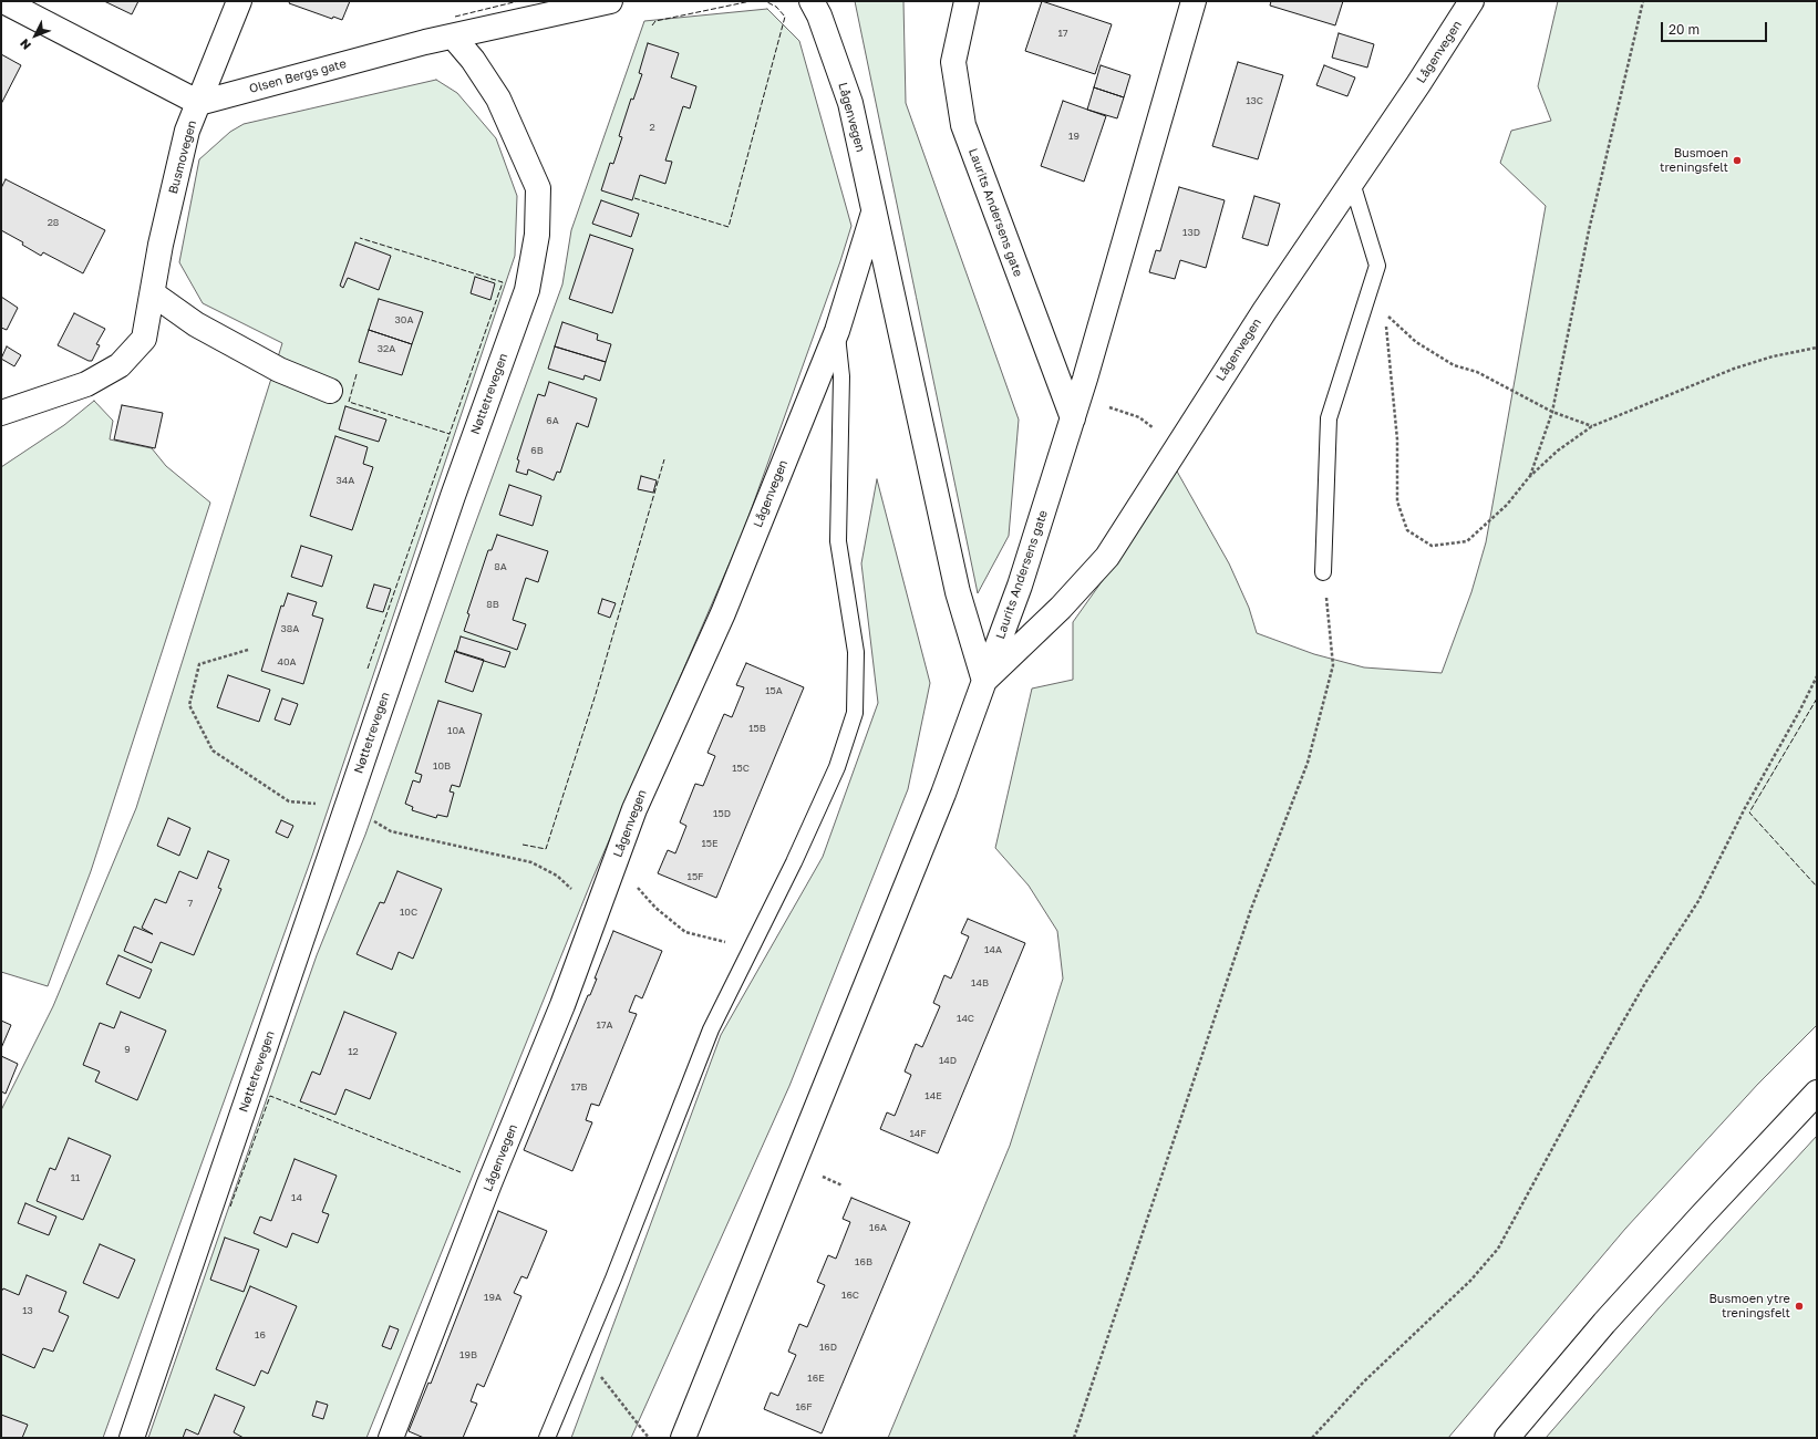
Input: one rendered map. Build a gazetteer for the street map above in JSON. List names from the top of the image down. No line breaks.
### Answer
{"streets":{"main road":["Lågenvegen","Olsen Bergs gate","Busmovegen","Laurits Andersens gate","Nøttetrevegen"]},"crossings":[["Lågenvegen","Laurits Andersens gate"],["Olsen Bergs gate","Busmovegen"],["Olsen Bergs gate","Nøttetrevegen"]],"places":["Busmoen treningsfelt","Busmoen ytre treningsfelt"],"house_numbers":["17","13C","2","19","28","13D","30A","32A","6A","6B","34A","8A","8B","38A","40A","15A","15B","10A","10B","15C","15D","15E","15F","7","10C","14A","14B","14C","17A","9","12","14D","17B","14E","14F","11","14","16A","16B","16C","19A","13","16","16D","19B","16E","16F"],"scale_bar":"20 m","north":"bottom left"}
